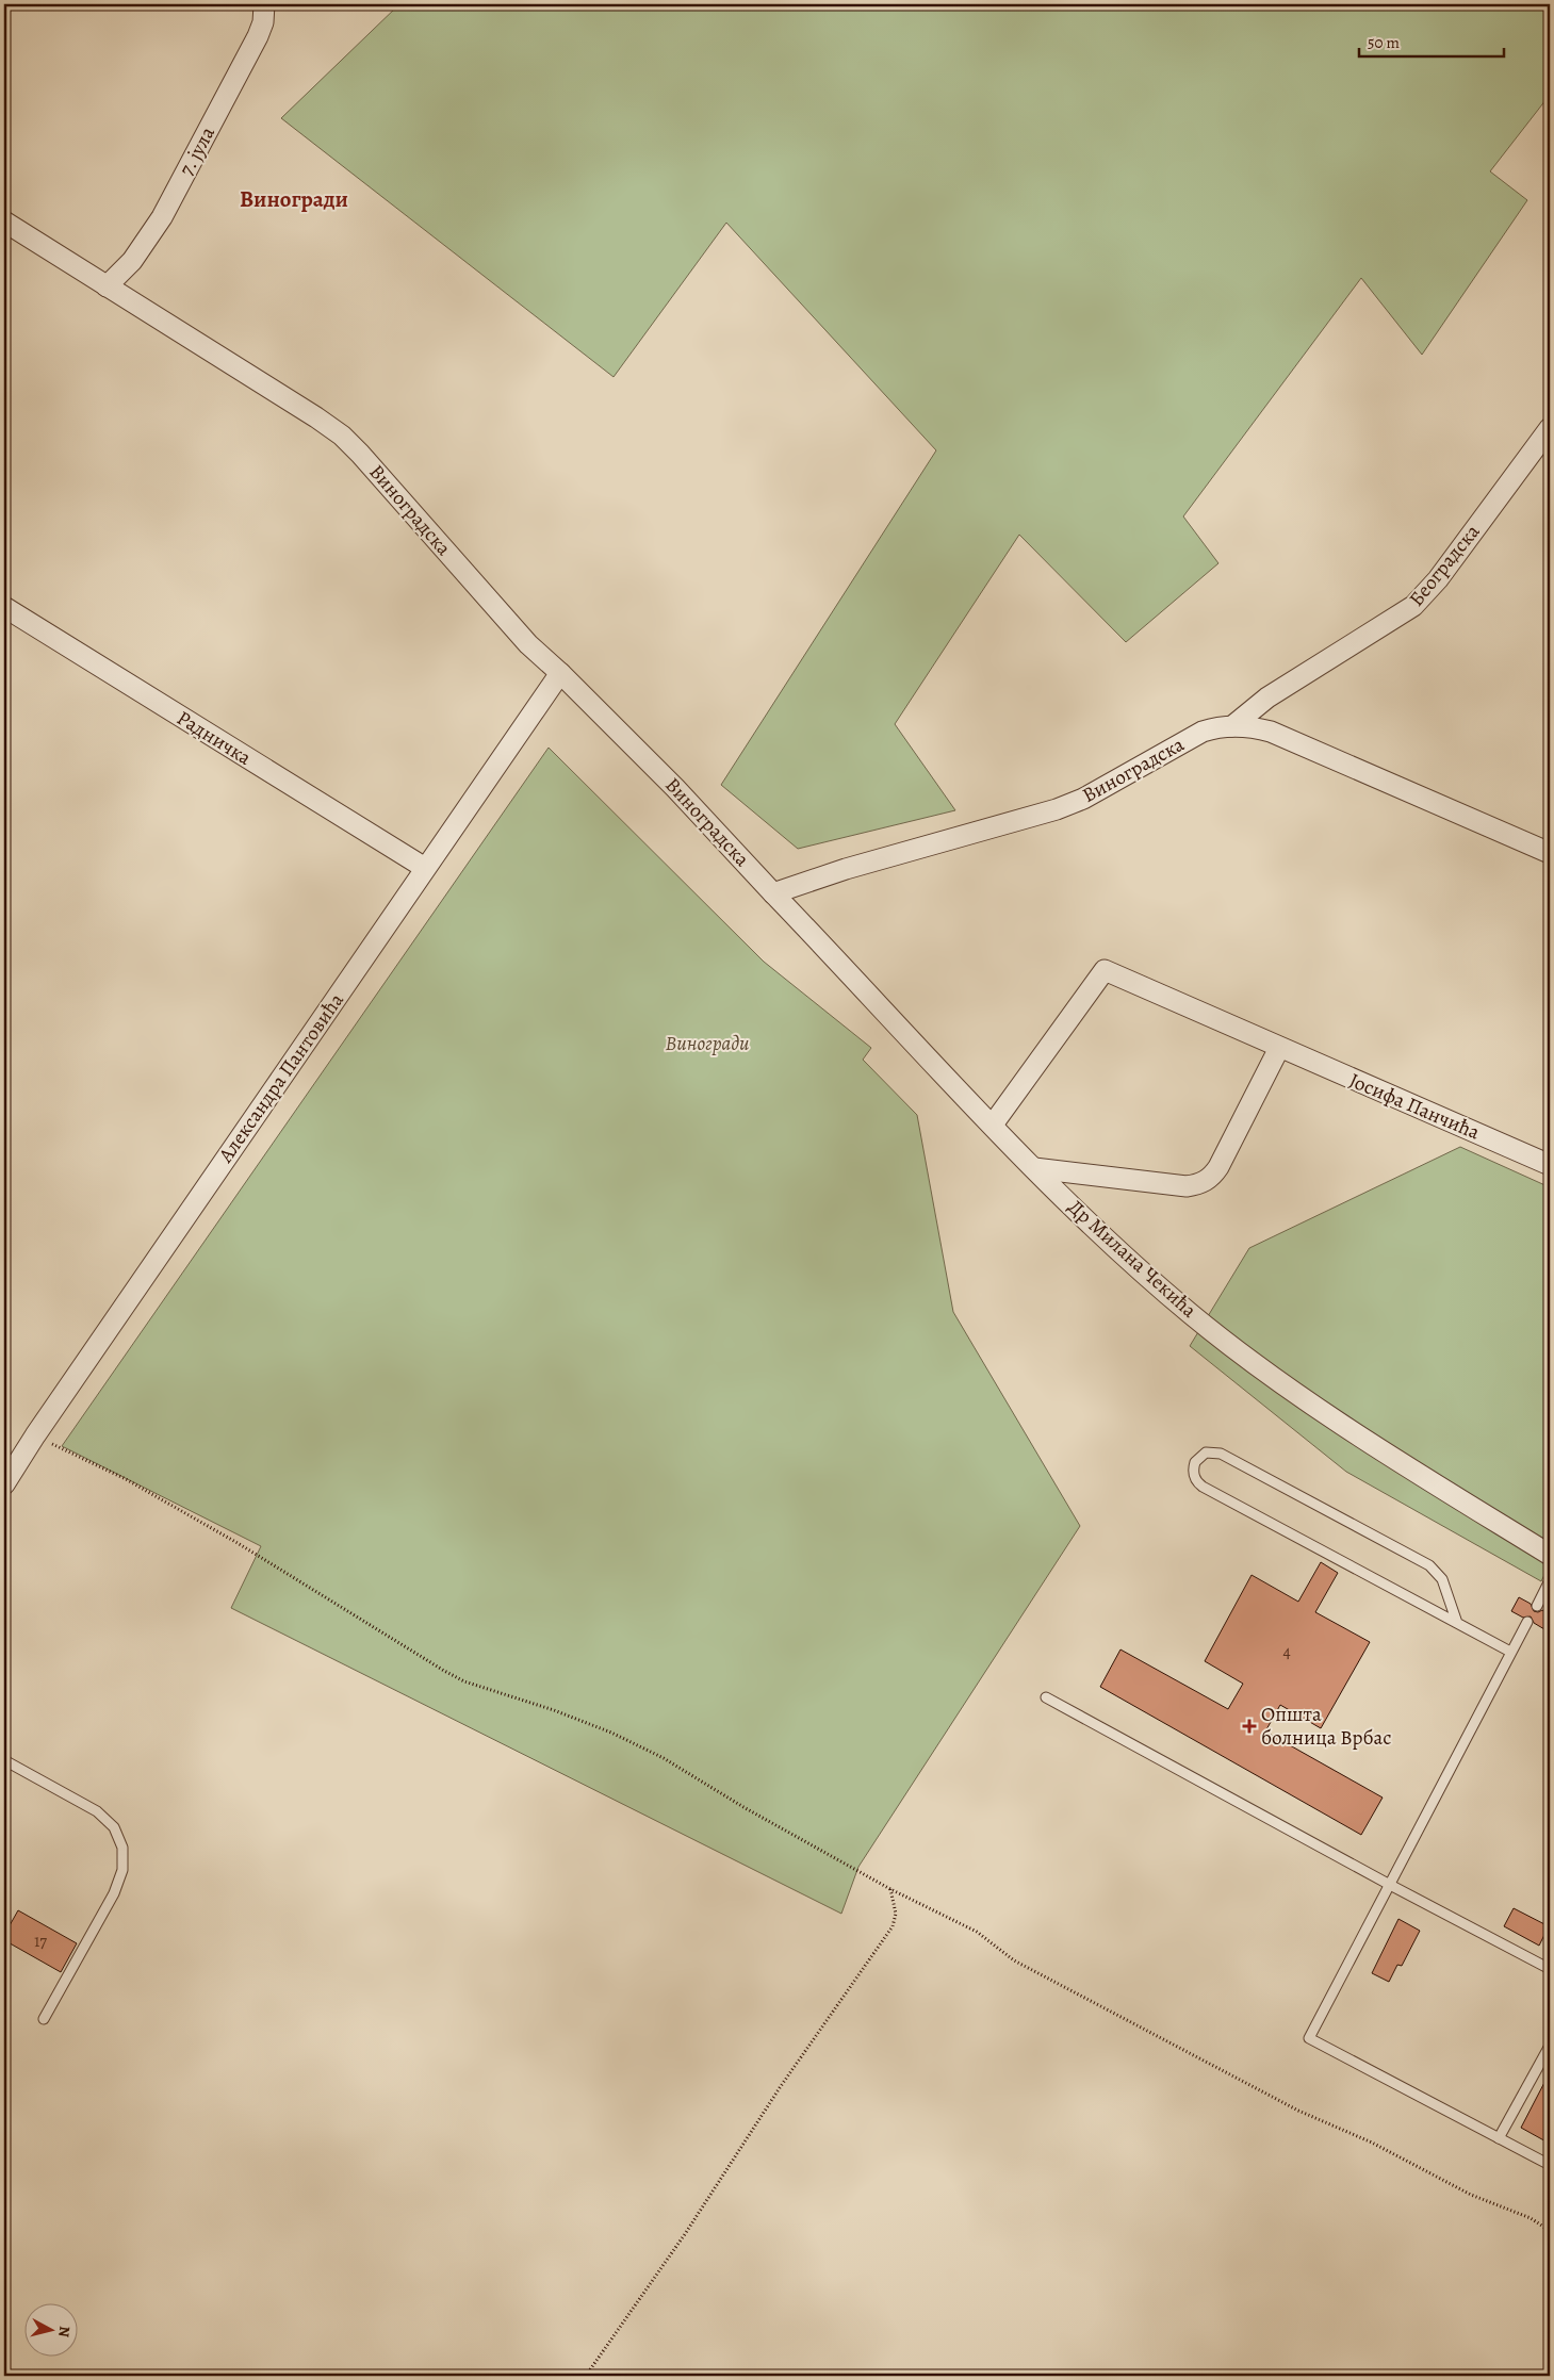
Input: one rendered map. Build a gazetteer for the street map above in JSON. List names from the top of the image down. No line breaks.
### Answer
{"streets":{"street":["7. јула","Виноградска","Београдска","Радничка","Александра Пантовића","Јосифа Панчића","Др Милана Чекића"]},"crossings":[["7. јула","Виноградска"],["Виноградска","Београдска"],["Виноградска","Александра Пантовића"],["Виноградска","Др Милана Чекића"],["Радничка","Александра Пантовића"],["Јосифа Панчића","Др Милана Чекића"]],"districts":["Виногради"],"parks":["Виногради"],"places":{"health":["Општа болница Врбас"]},"house_numbers":["4","17"],"scale_bar":"50 m","north":"right"}
